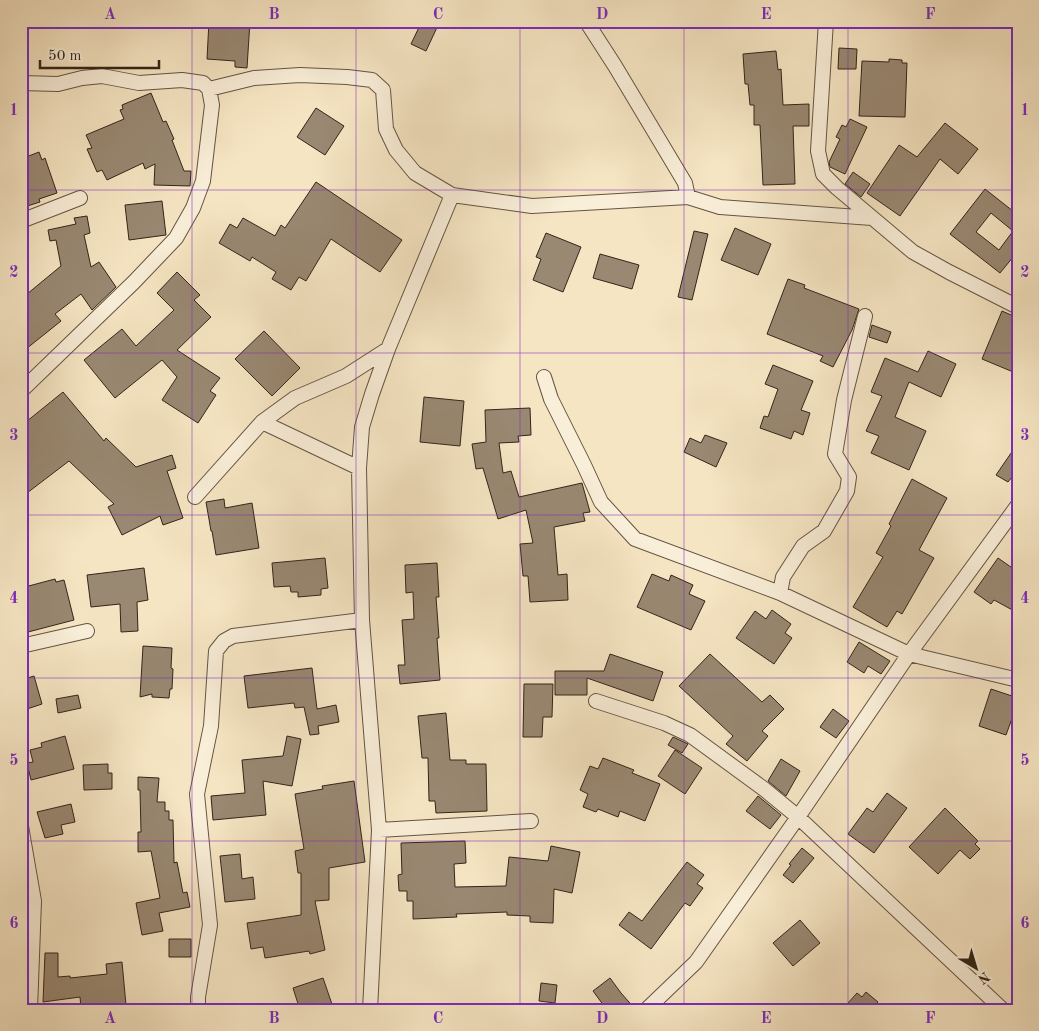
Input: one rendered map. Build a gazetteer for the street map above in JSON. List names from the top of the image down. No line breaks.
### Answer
{"scale_bar":"50 m","north":"bottom right","grid":{"columns":["A","B","C","D","E","F"],"rows":["1","2","3","4","5","6"]}}
